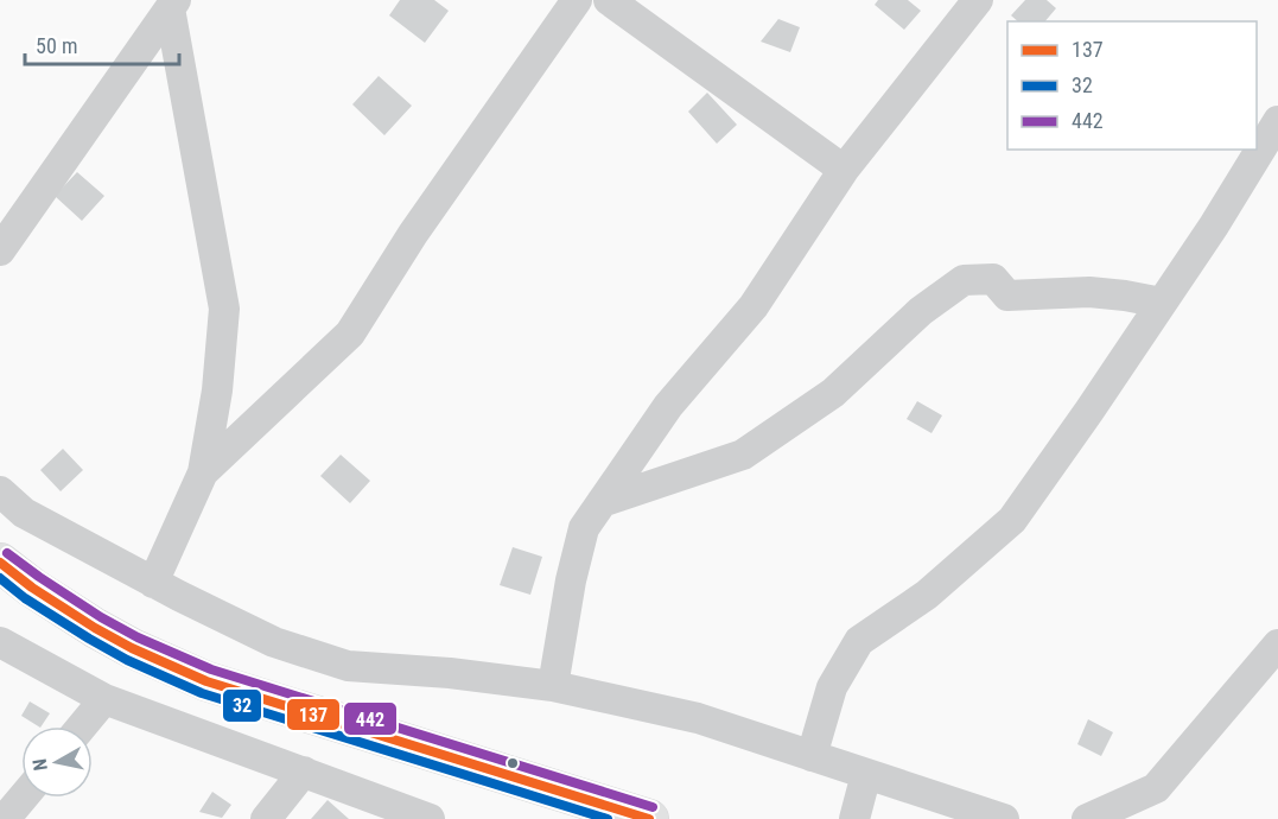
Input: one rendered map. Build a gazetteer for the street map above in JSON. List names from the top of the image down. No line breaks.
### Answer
{"lines":["transit line 442","transit line 137","transit line 32"],"legend":["137","32","442"],"scale_bar":"50 m","north":"left"}
